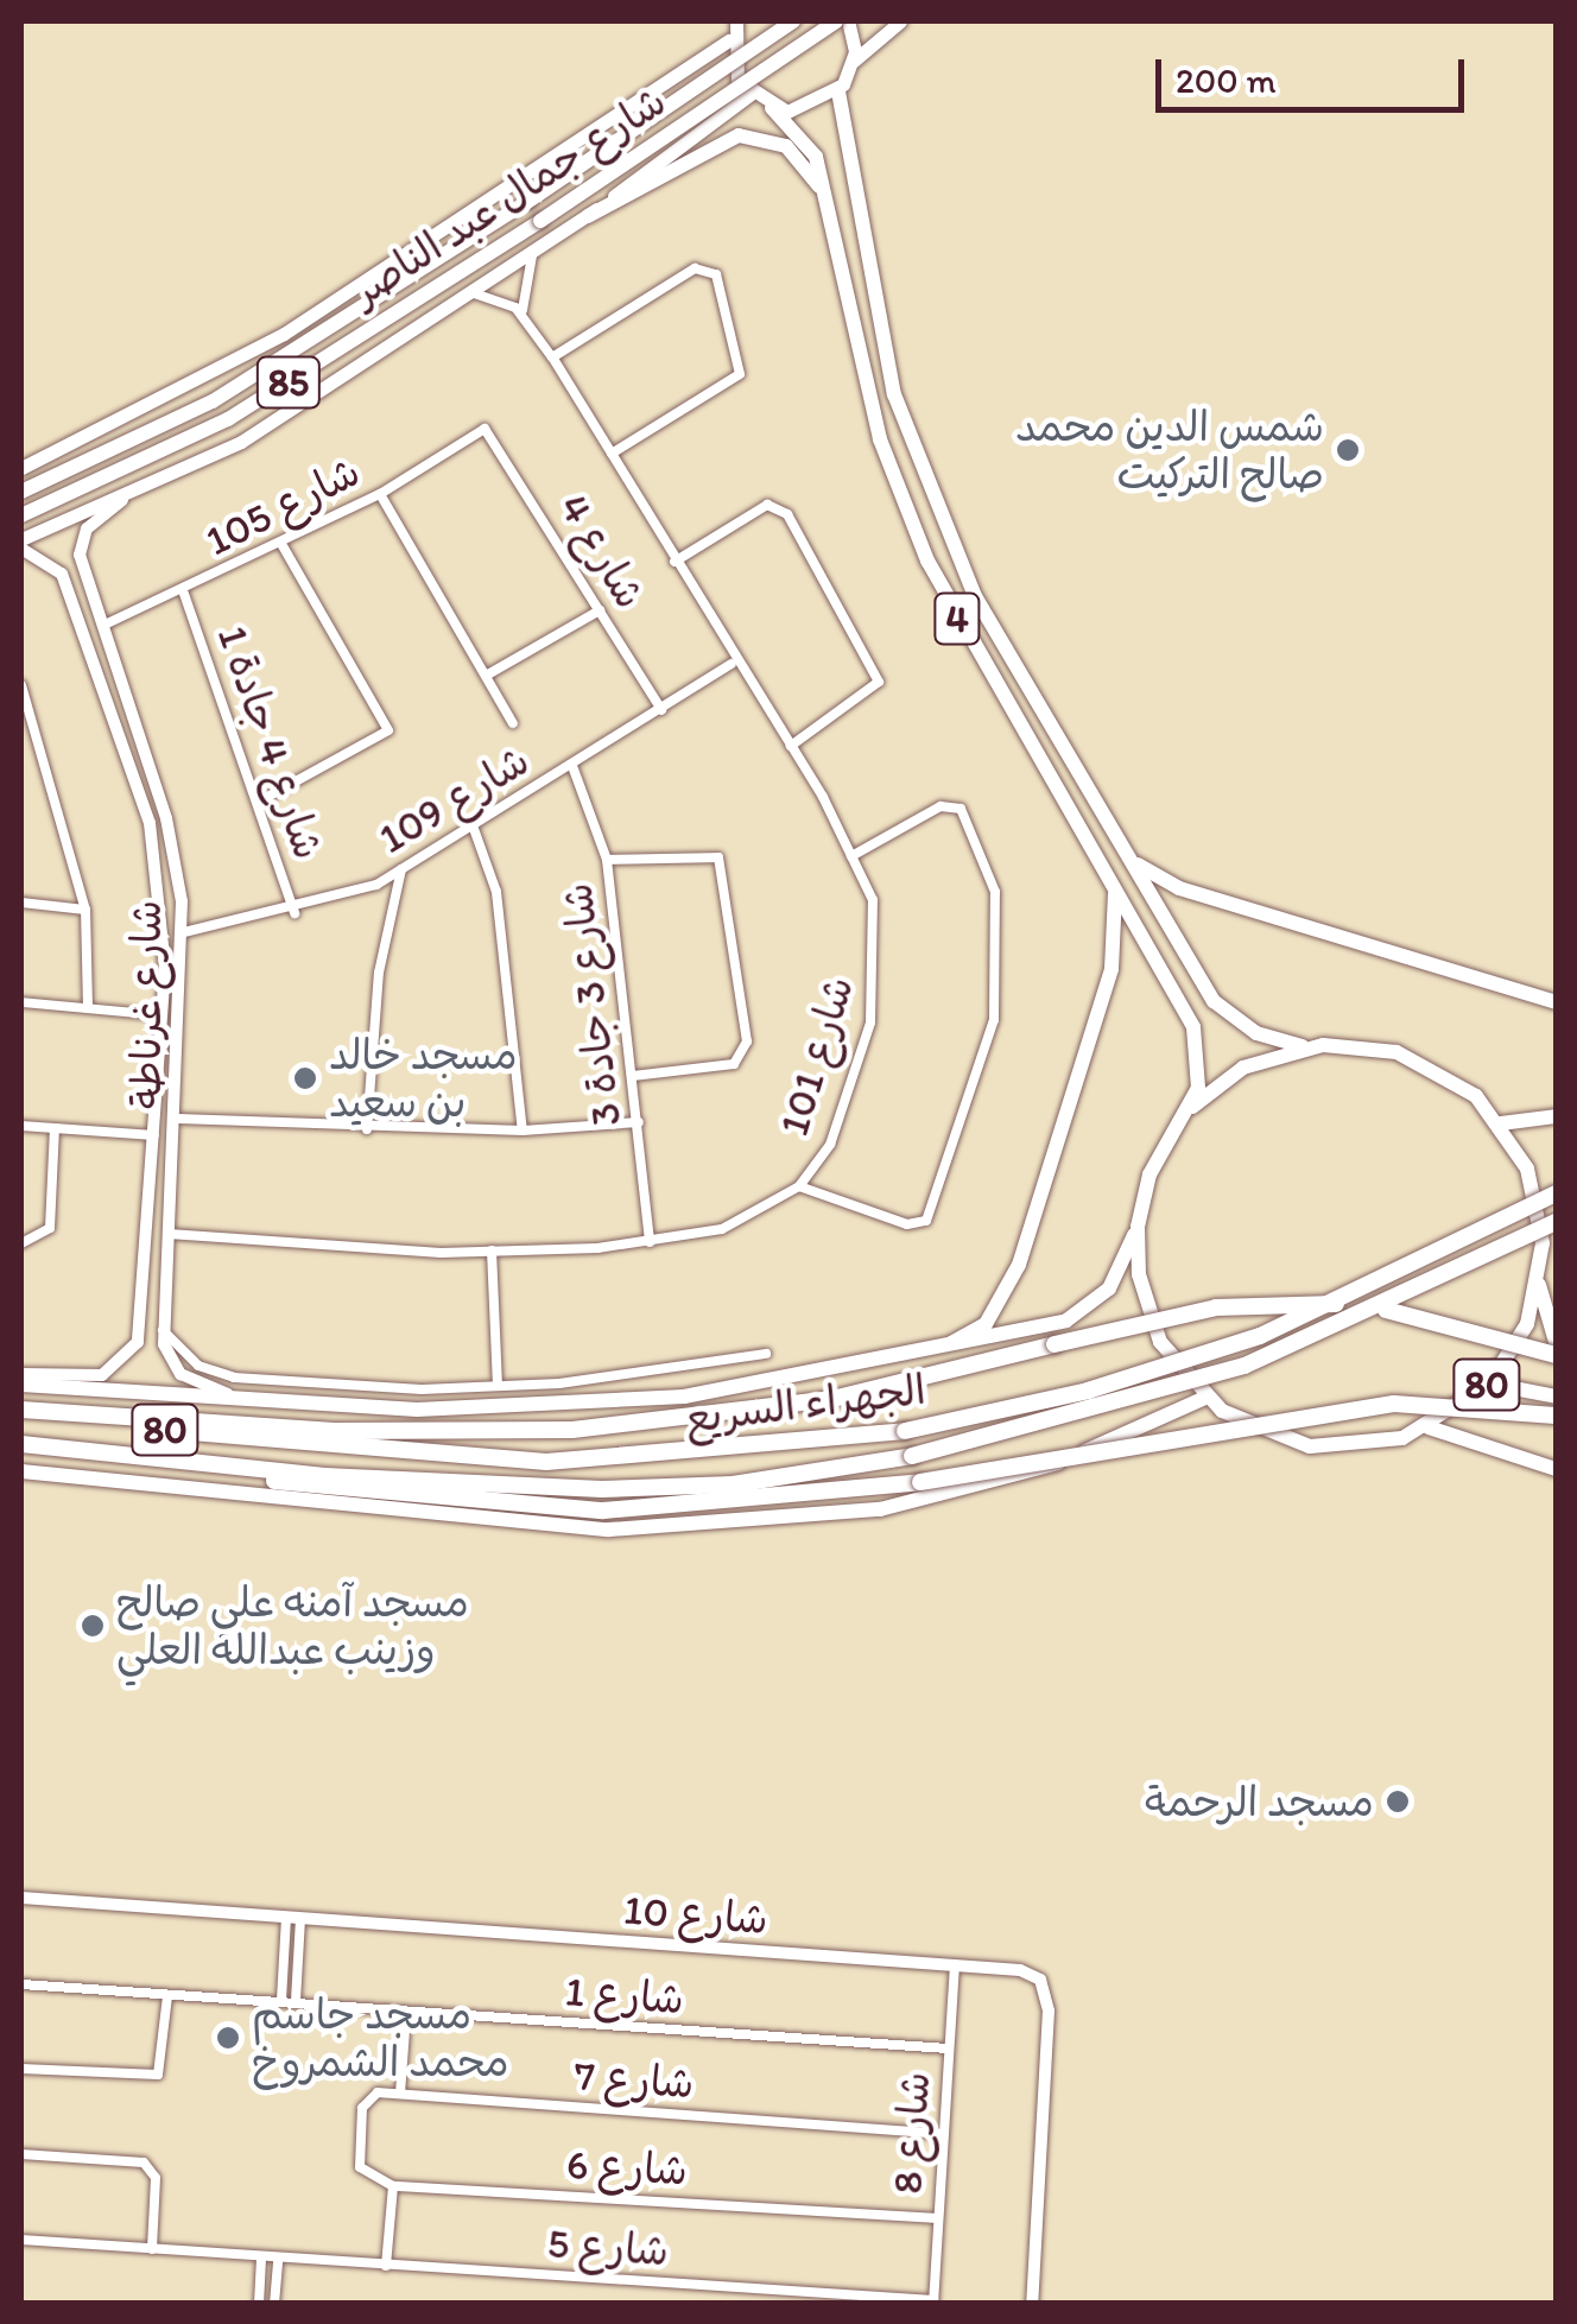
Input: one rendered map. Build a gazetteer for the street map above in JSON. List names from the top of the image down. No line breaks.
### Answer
{"streets":{"highway":["80","الجهراء السريع"],"main road":["شارع جمال عبد الناصر","85","4"],"street":["شارع 105","شارع 4","شارع 4 جادة 1","شارع 109","شارع غرناطة","شارع 3 جادة 3","شارع 101","شارع 10","شارع 1","شارع 7","شارع 8","شارع 6","شارع 5"]},"crossings":[["شارع 105","شارع 4"],["شارع 105","شارع 4 جادة 1"],["شارع 105","شارع غرناطة"],["شارع 4","شارع 109"],["4","80"],["4","الجهراء السريع"],["شارع 4 جادة 1","شارع 109"],["شارع 109","شارع غرناطة"],["شارع 109","شارع 3 جادة 3"],["شارع 109","شارع 101"],["شارع غرناطة","شارع 101"],["شارع 3 جادة 3","شارع 101"],["80","الجهراء السريع"],["شارع 10","شارع 8"],["شارع 1","شارع 8"],["شارع 7","شارع 8"],["شارع 8","شارع 6"],["شارع 8","شارع 5"]],"places":["شمس الدين محمد صالح التركيت","مسجد خالد بن سعيد","مسجد آمنه علي صالح وزينب عبدالله العلي","مسجد الرحمة","مسجد جاسم محمد الشمروخ"],"scale_bar":"200 m"}
